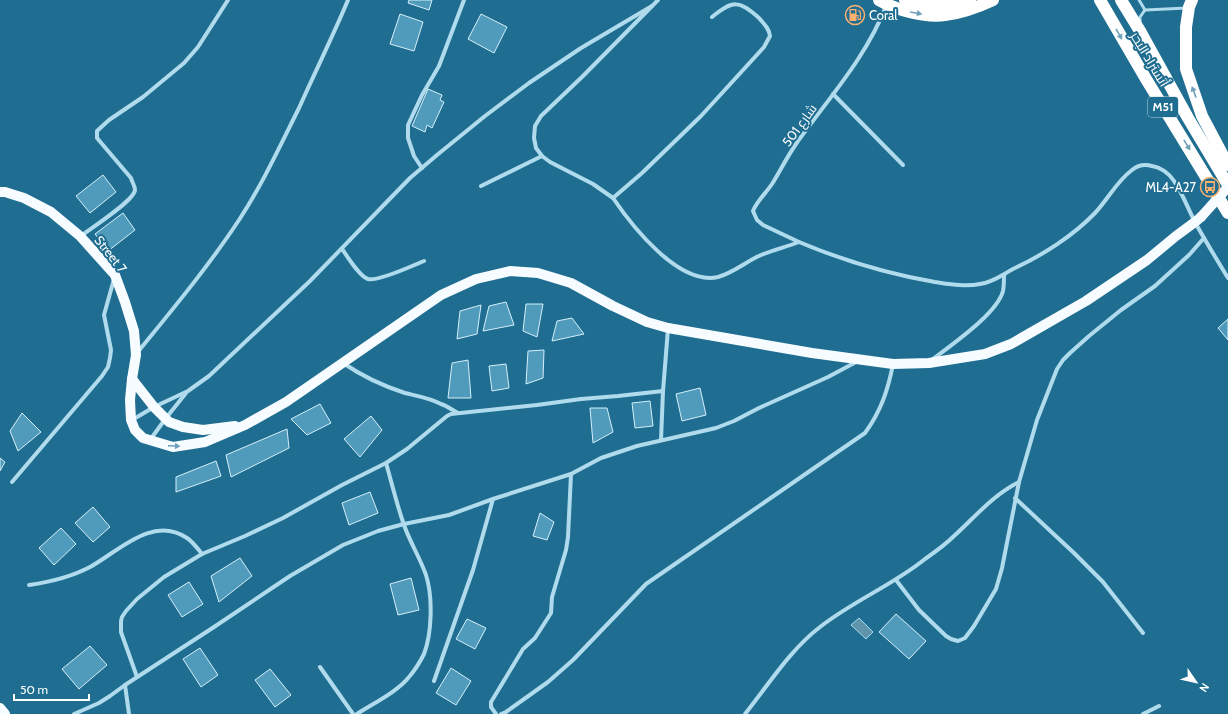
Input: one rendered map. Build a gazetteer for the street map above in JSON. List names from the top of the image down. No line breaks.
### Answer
{"streets":{"highway":["أتستراد البحر","M51"],"main road":["Street 7"],"street":["شارع 501"]},"places":{"fuel station":["Coral"],"bus stop":["ML4-A27"]},"scale_bar":"50 m","north":"bottom right"}
